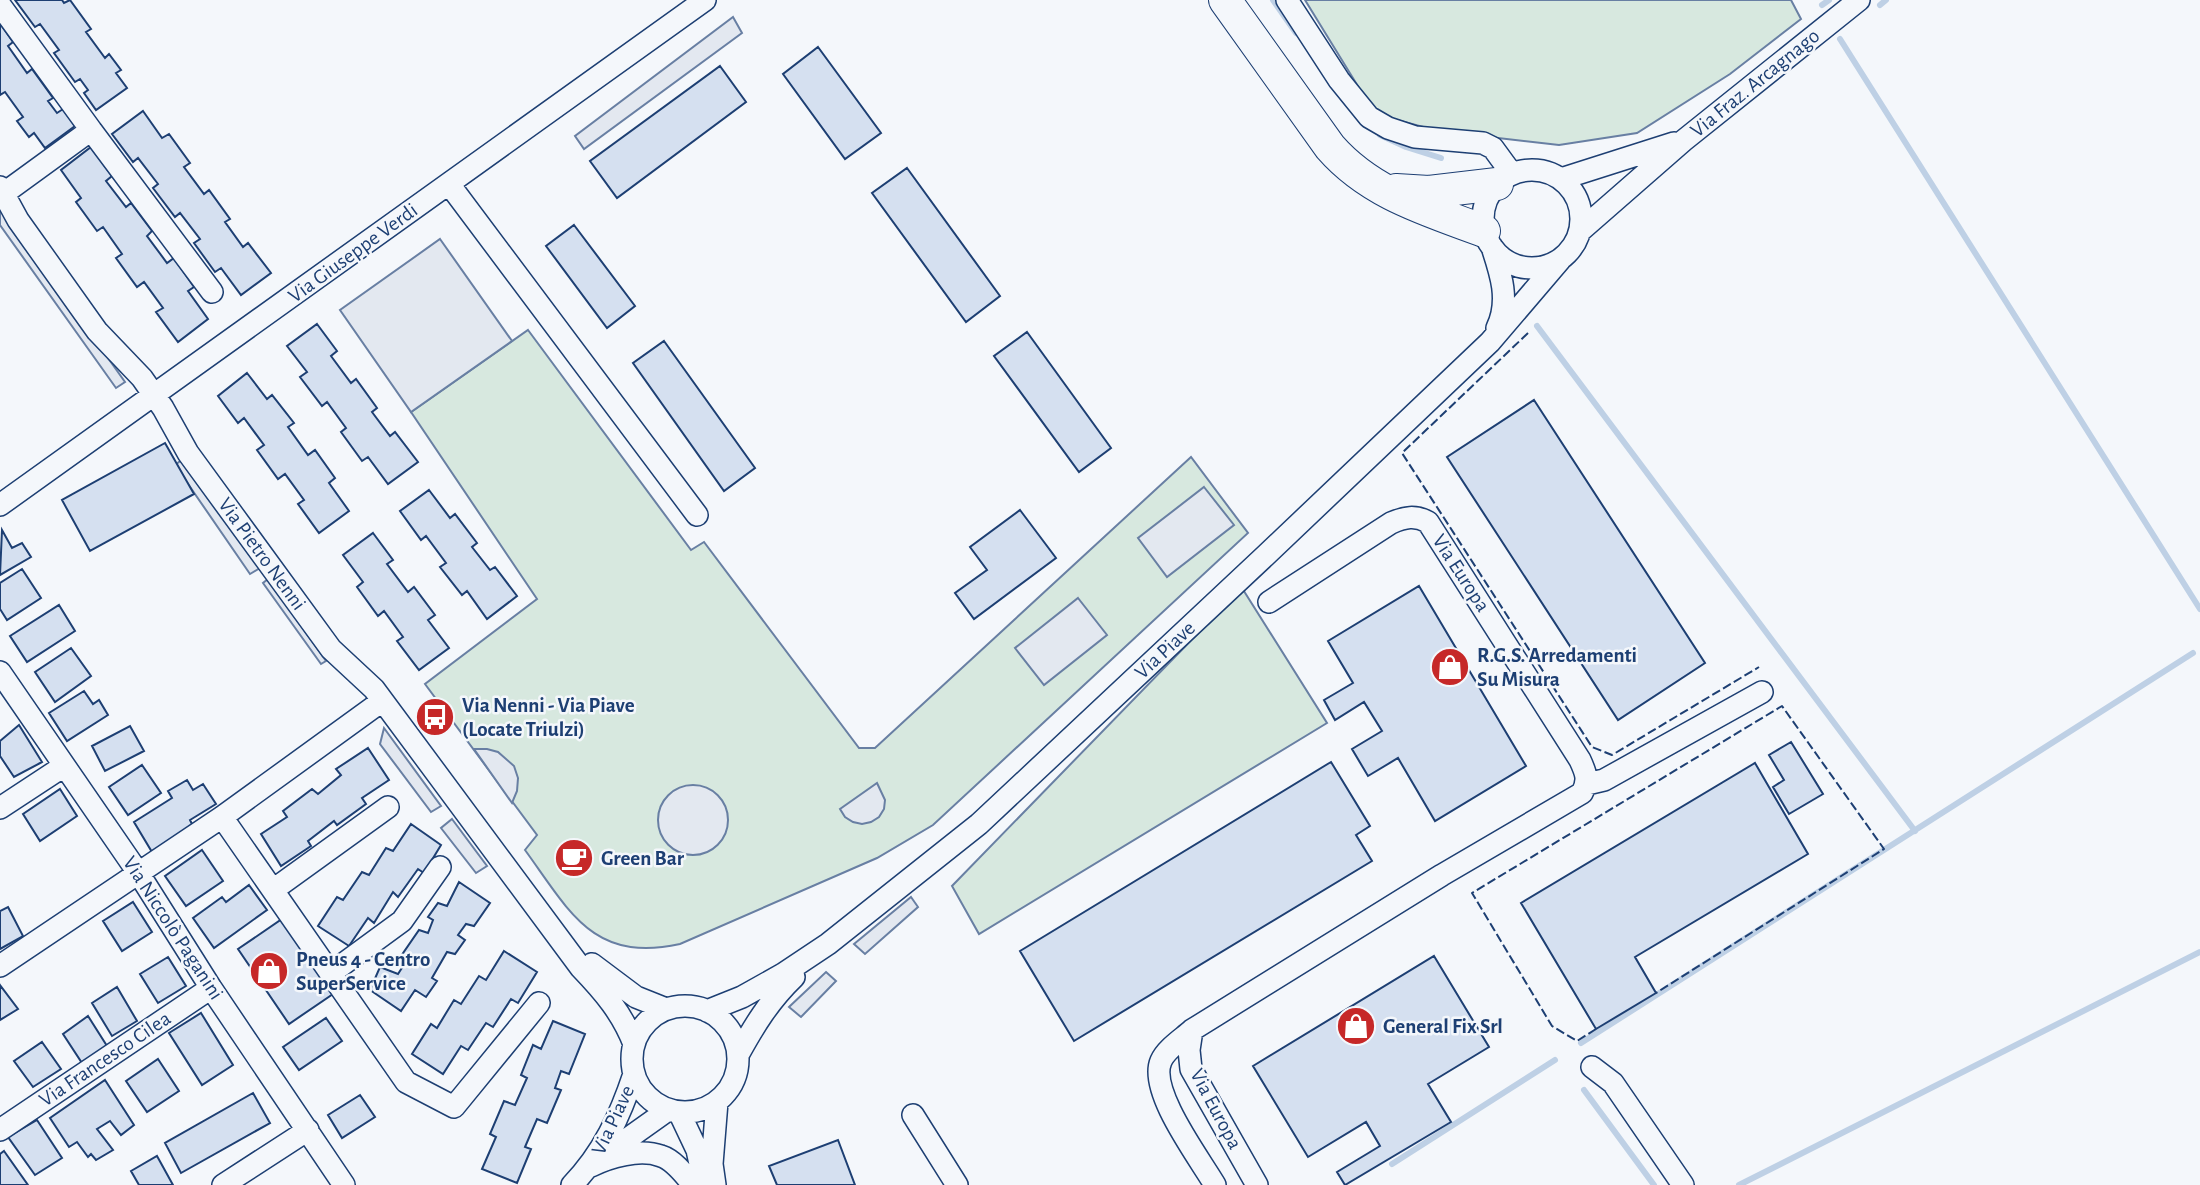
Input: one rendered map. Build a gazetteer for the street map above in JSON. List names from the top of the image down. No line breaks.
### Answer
{"streets":{"street":["Via Fraz. Arcagnago","Via Giuseppe Verdi","Via Pietro Nenni","Via Europa","Via Piave","Via Niccolò Paganini","Via Francesco Cilea"]},"crossings":[["Via Fraz. Arcagnago","Via Piave"],["Via Giuseppe Verdi","Via Pietro Nenni"],["Via Pietro Nenni","Via Piave"],["Via Niccolò Paganini","Via Francesco Cilea"]],"places":{"shop":["R.G.S. Arredamenti Su Misura","Pneus 4 - Centro SuperService","General Fix Srl"],"bus stop":["Via Nenni - Via Piave (Locate Triulzi)"],"cafe":["Green Bar"]}}
